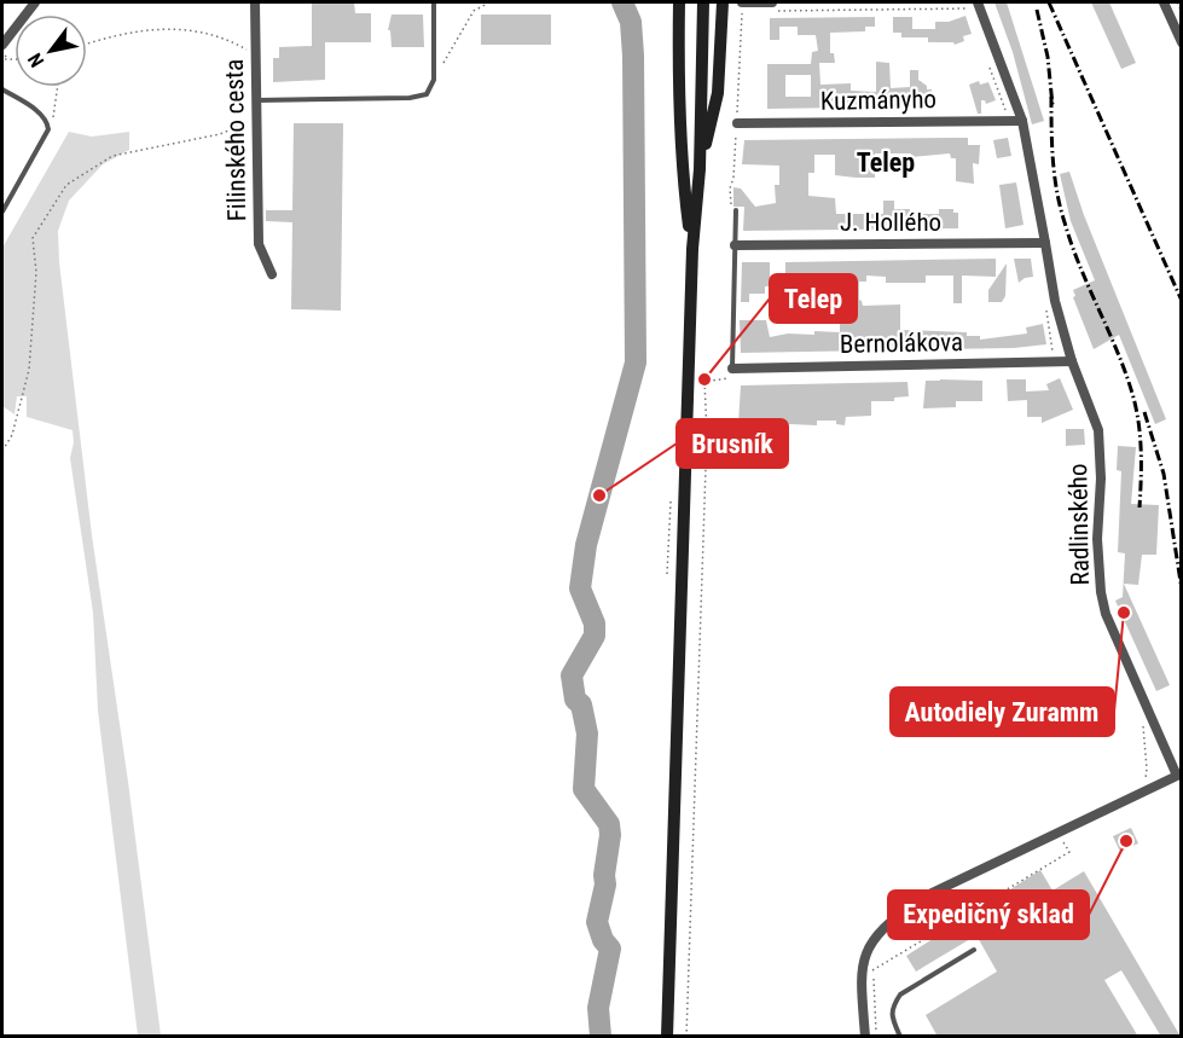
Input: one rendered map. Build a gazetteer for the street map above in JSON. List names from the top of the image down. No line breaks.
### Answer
{"streets":{"street":["Kuzmányho","Filinského cesta","J. Hollého","Bernolákova","Radlinského"]},"crossings":[["Kuzmányho","Radlinského"],["J. Hollého","Radlinského"],["Bernolákova","Radlinského"]],"districts":["Telep"],"places":["Telep","Brusník","Autodiely Zuramm","Expedičný sklad"],"north":"bottom left"}
